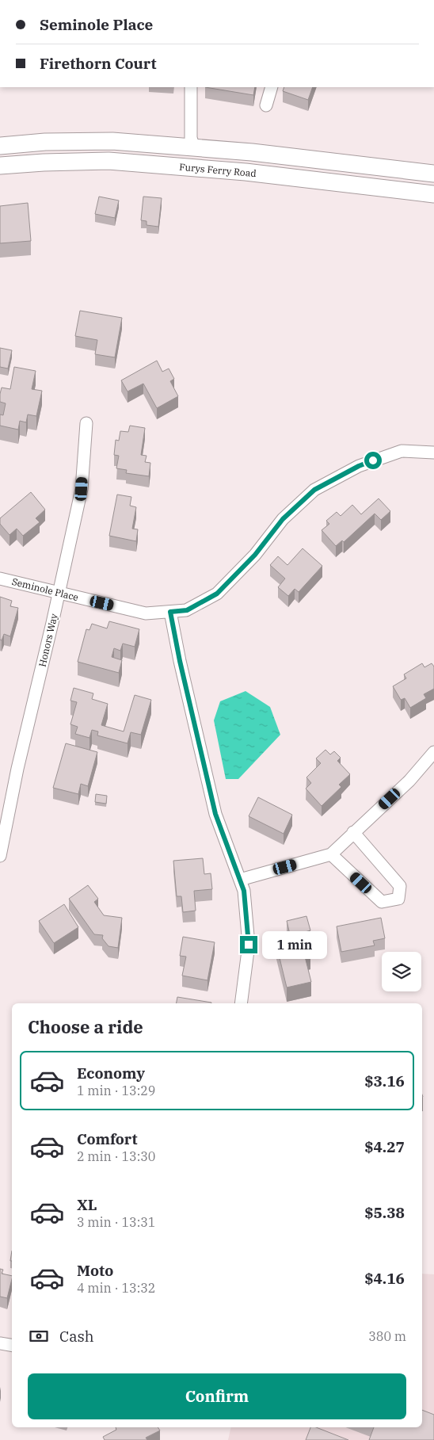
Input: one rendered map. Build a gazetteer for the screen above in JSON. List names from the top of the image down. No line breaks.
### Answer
{"streets":{"main road":["Furys Ferry Road"],"street":["Seminole Place","Honors Way"]},"crossings":[["Seminole Place","Honors Way"]],"page":{"banner":["Seminole Place","Firethorn Court"],"bubble":"1 min","heading":"Choose a ride","list":[{"name":"Economy","note":"1 min · 13:29","value":"$3.16"},{"name":"Comfort","note":"2 min · 13:30","value":"$4.27"},{"name":"XL","note":"3 min · 13:31","value":"$5.38"},{"name":"Moto","note":"4 min · 13:32","value":"$4.16"}],"pay":["Cash","380 m"],"buttons":"Confirm"}}
